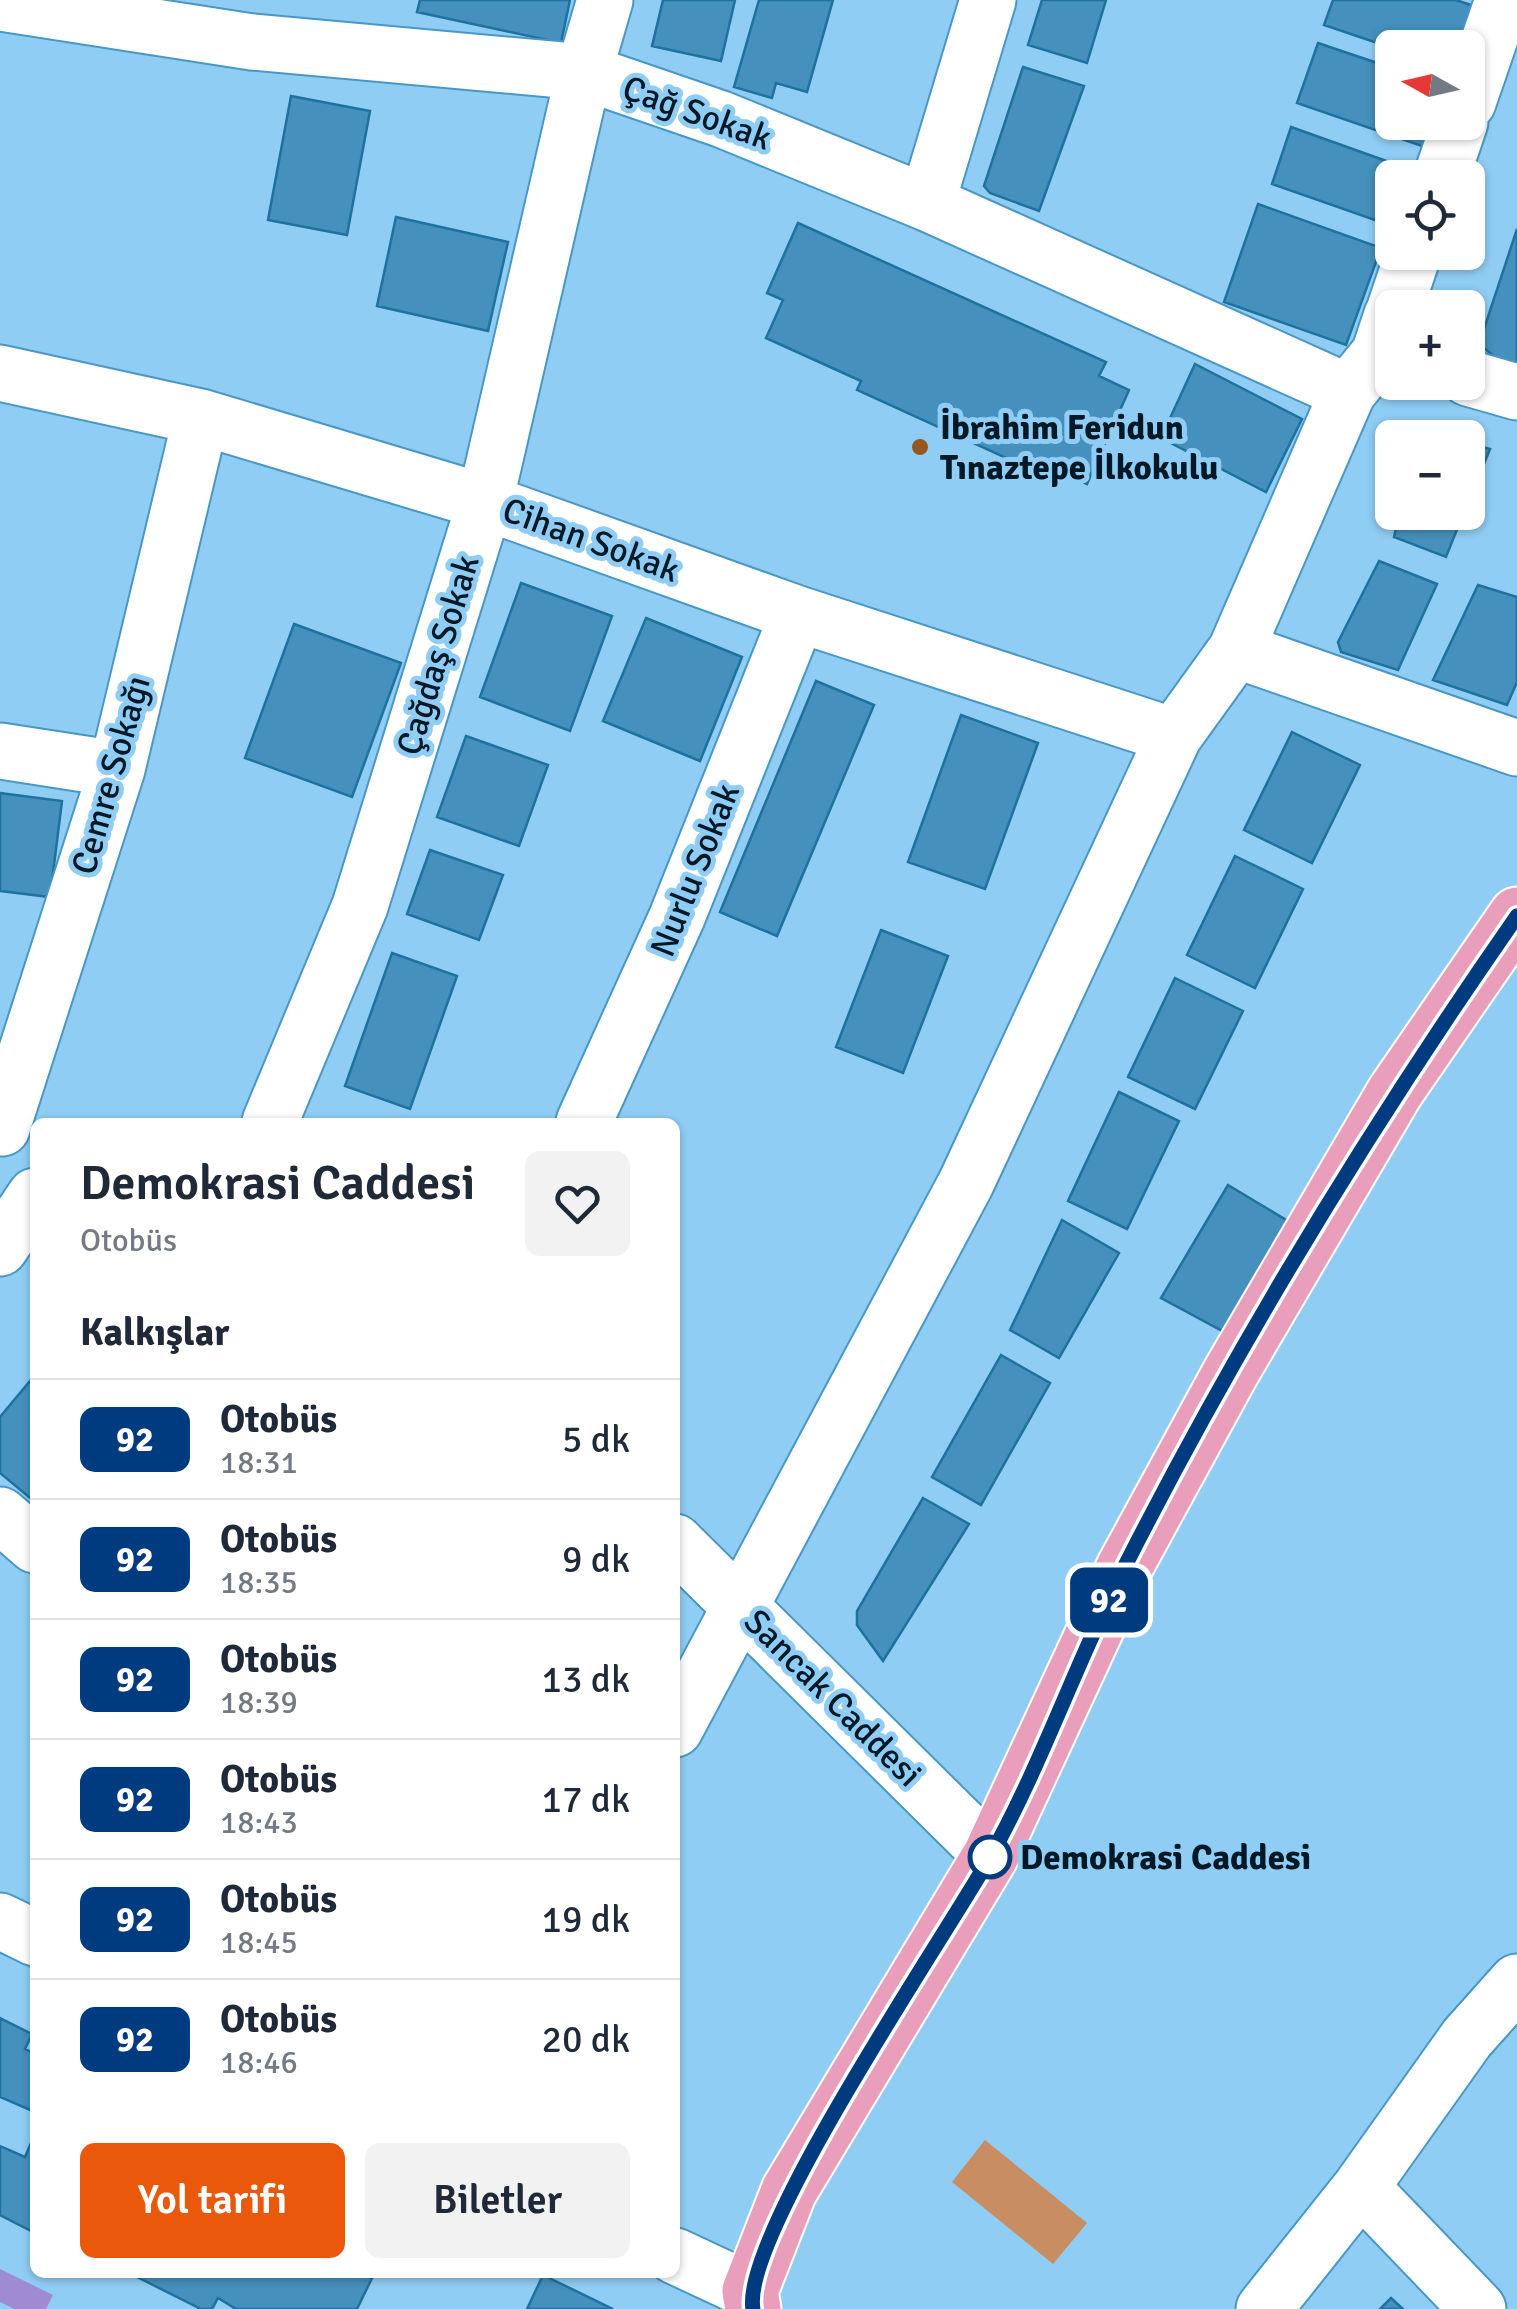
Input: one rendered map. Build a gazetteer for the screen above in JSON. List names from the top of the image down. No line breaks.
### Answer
{"streets":{"street":["Çağ Sokak","Cihan Sokak","Çağdaş Sokak","Cemre Sokağı","Nurlu Sokak","Sancak Caddesi"]},"crossings":[["Çağ Sokak","Çağdaş Sokak"],["Cihan Sokak","Çağdaş Sokak"],["Cihan Sokak","Cemre Sokağı"],["Cihan Sokak","Nurlu Sokak"]],"places":["İbrahim Feridun Tınaztepe İlkokulu","Demokrasi Caddesi"],"lines":["bus line 92"],"north":"left","page":{"on_map":"92","map_buttons":["+","−"],"heading":[["Demokrasi Caddesi","Otobüs"],"Kalkışlar"],"list":[{"mark":"92","name":"Otobüs","note":"18:31","value":"5 dk"},{"mark":"92","name":"Otobüs","note":"18:35","value":"9 dk"},{"mark":"92","name":"Otobüs","note":"18:39","value":"13 dk"},{"mark":"92","name":"Otobüs","note":"18:43","value":"17 dk"},{"mark":"92","name":"Otobüs","note":"18:45","value":"19 dk"},{"mark":"92","name":"Otobüs","note":"18:46","value":"20 dk"}],"buttons":["Yol tarifi","Biletler"]}}
